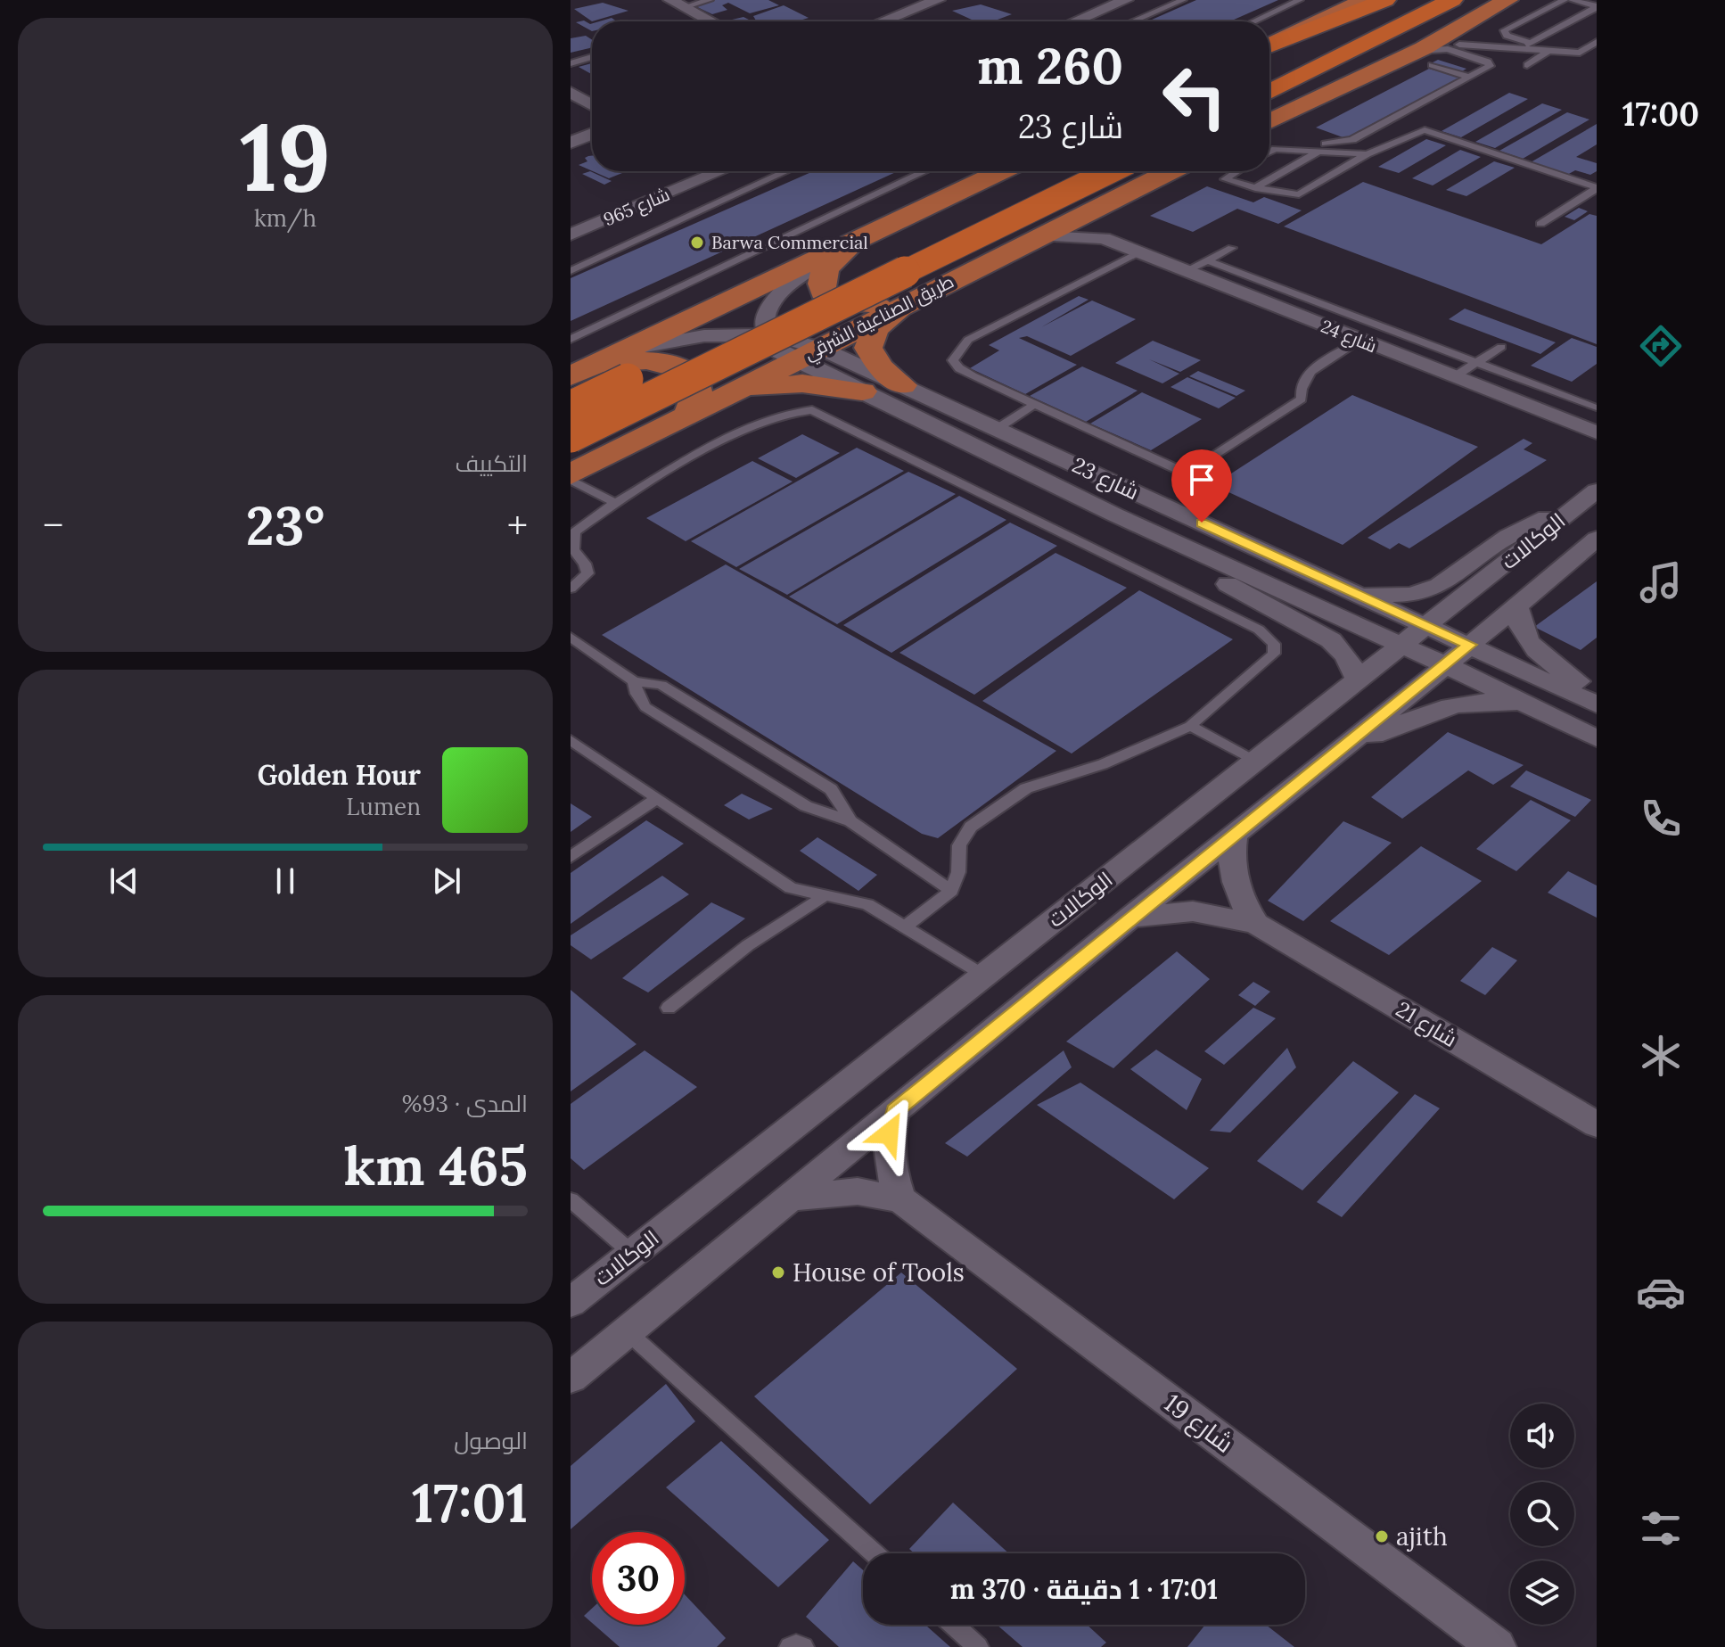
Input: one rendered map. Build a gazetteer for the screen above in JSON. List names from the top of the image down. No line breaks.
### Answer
{"streets":{"highway":["طريق الصناعية الشرقي"],"street":["شارع 965","شارع 24","شارع 23","الوكالات","شارع 21","شارع 19"]},"crossings":[["طريق الصناعية الشرقي","شارع 24"],["طريق الصناعية الشرقي","شارع 23"],["شارع 23","الوكالات"],["الوكالات","شارع 21"],["الوكالات","شارع 19"]],"places":["Barwa Commercial","House of Tools","ajith"],"page":{"tabs":"17:00","tile":[["19","km/h"],"التكييف",["المدى · 93%","465 km"],["الوصول","17:01"]],"turn":["260 m","شارع 23"],"heat":["−","23°","+"],"song":["Golden Hour","Lumen"],"limit":"30","trip":"17:01 · 1 دقيقة · 370 m"}}
